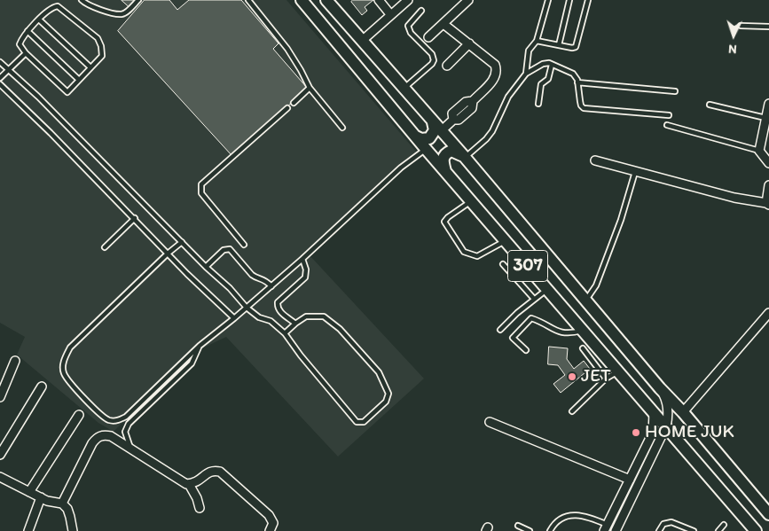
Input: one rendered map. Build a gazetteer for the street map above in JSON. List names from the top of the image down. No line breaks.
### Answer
{"streets":{"main road":["307"]},"places":["JET","HOME JUK"],"north":"bottom"}
